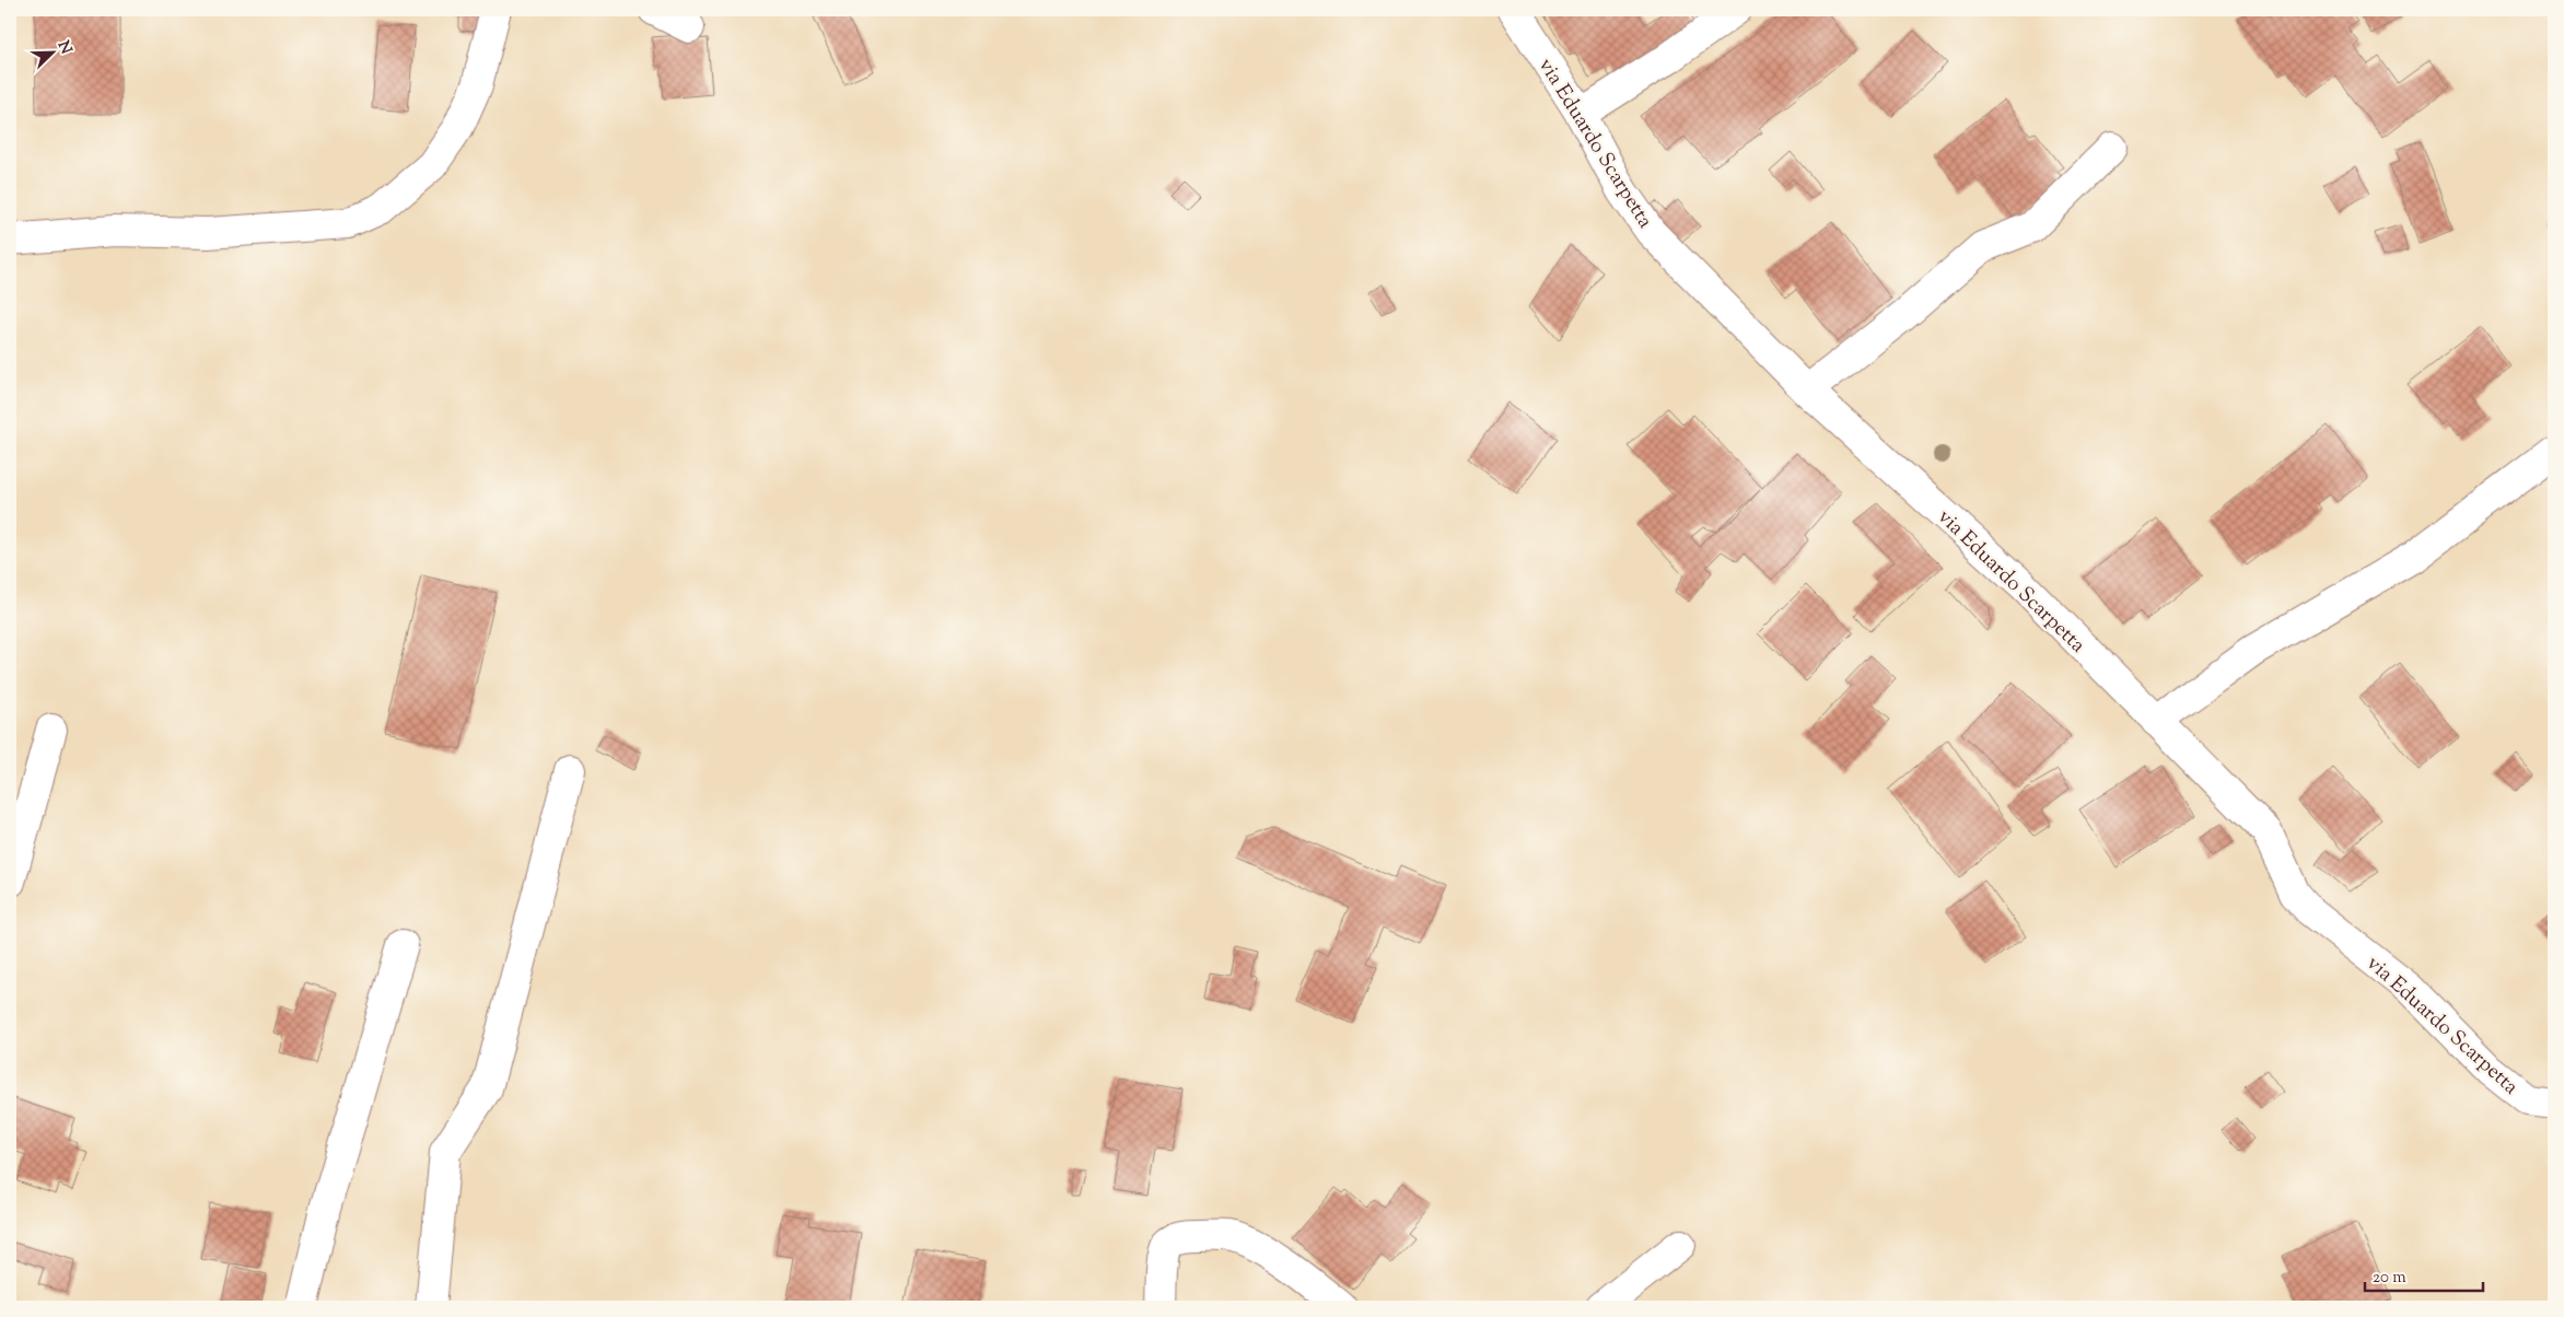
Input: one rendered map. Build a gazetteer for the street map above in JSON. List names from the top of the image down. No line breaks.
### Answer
{"streets":{"street":["via Eduardo Scarpetta"]},"scale_bar":"20 m","north":"top right"}
